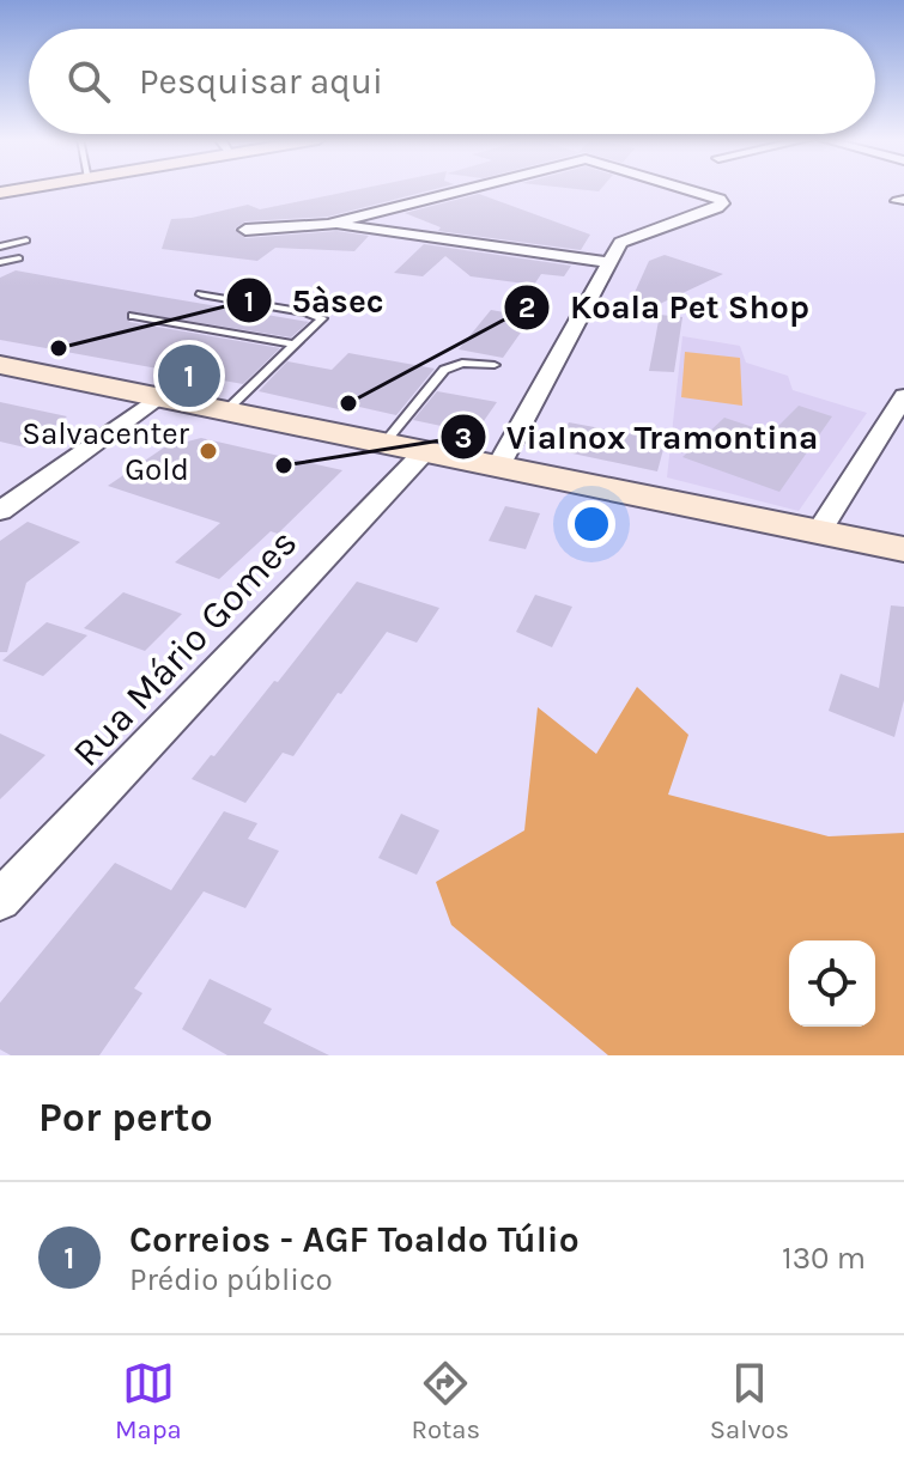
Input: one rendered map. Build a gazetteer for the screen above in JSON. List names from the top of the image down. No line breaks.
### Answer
{"streets":{"street":["Rua Mário Gomes"]},"places":["5àsec","Koala Pet Shop","Salvacenter Gold","ViaInox Tramontina"],"page":{"search":"Pesquisar aqui","pins":"1","heading":"Por perto","list":[{"mark":"1","name":"Correios - AGF Toaldo Túlio","note":"Prédio público","value":"130 m"}],"nav":["Mapa","Rotas","Salvos"]}}
